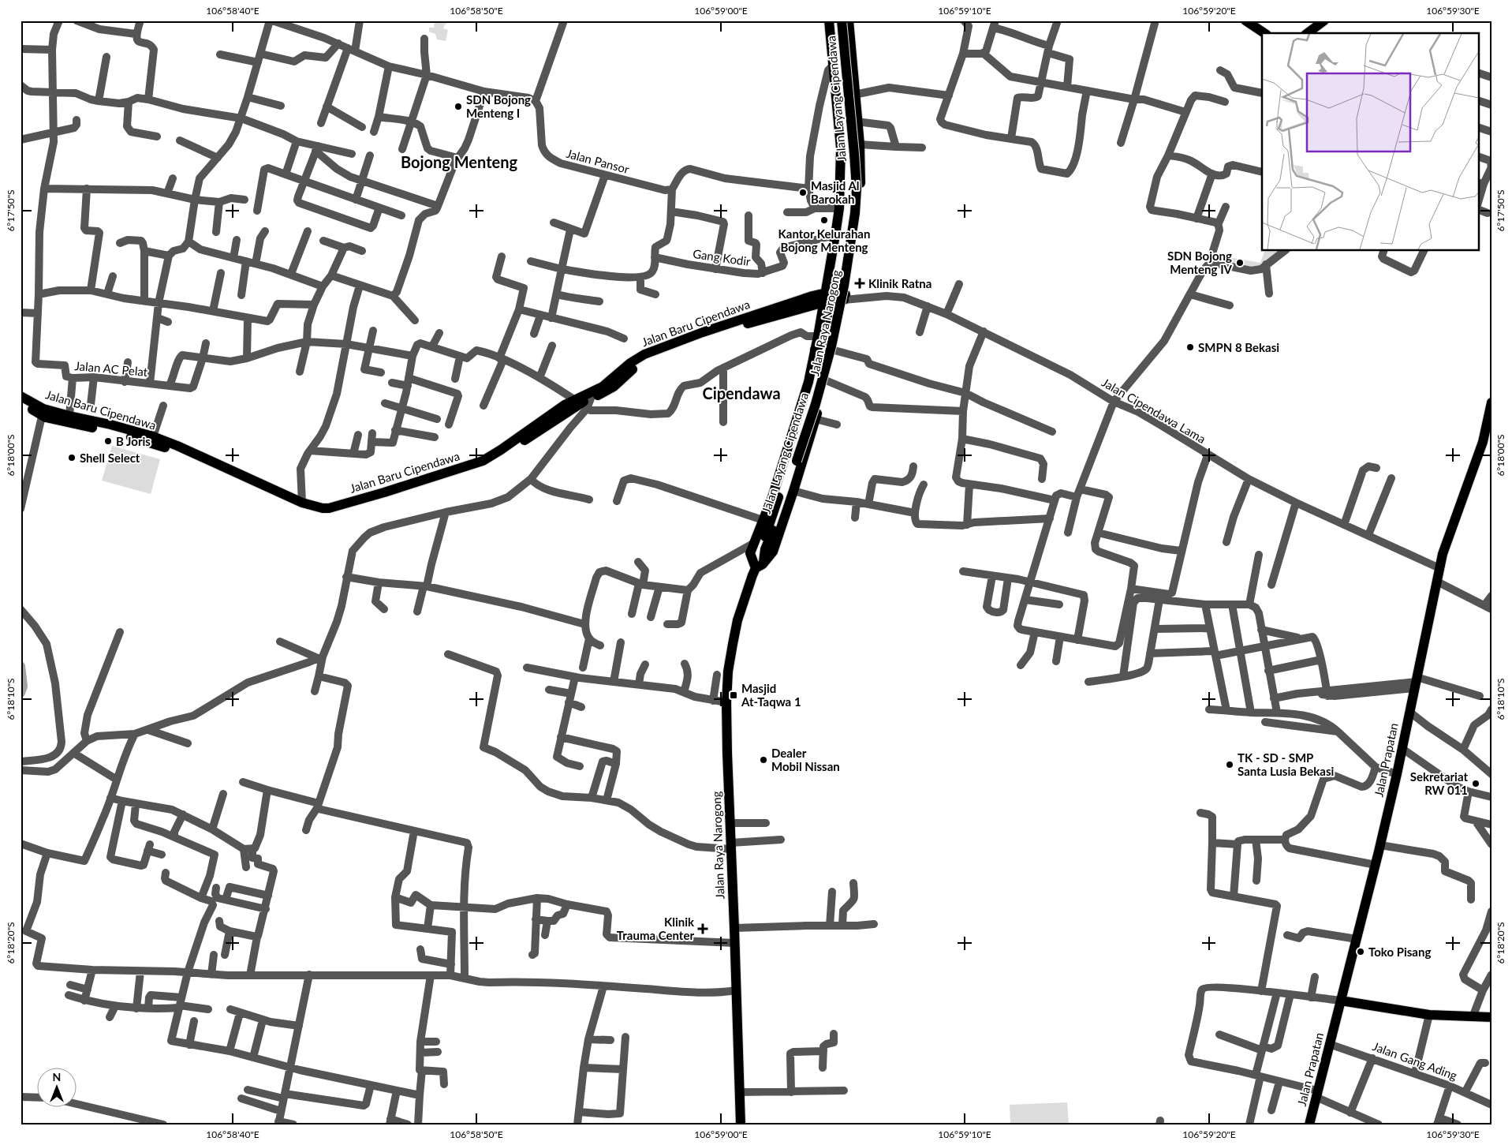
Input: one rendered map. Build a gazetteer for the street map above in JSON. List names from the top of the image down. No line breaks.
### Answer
{"streets":{"main road":["Jalan Layang Cipendawa","Jalan Baru Cipendawa","Jalan Raya Narogong","Jalan Prapatan"],"street":["Jalan Pansor","Gang Kodir","Jalan AC Pelat","Jalan Cipendawa Lama","Jalan Gang Ading"]},"crossings":[["Jalan Layang Cipendawa","Jalan Raya Narogong"],["Gang Kodir","Jalan Raya Narogong"],["Jalan Baru Cipendawa","Jalan Raya Narogong"],["Jalan Baru Cipendawa","Jalan Cipendawa Lama"],["Jalan Raya Narogong","Jalan Cipendawa Lama"],["Jalan Cipendawa Lama","Jalan Prapatan"],["Jalan Prapatan","Jalan Gang Ading"]],"districts":["Bojong Menteng","Cipendawa"],"places":{"other":["SDN Bojong Menteng I","Masjid Al Barokah","Kantor Kelurahan Bojong Menteng","SDN Bojong Menteng IV","SMPN 8 Bekasi","B Joris","Shell Select","Dealer Mobil Nissan","TK - SD - SMP Santa Lusia Bekasi","Sekretariat RW 011","Toko Pisang"],"health":["Klinik Ratna","Klinik Trauma Center"],"transit":["Masjid At-Taqwa 1"]},"north":"top","coordinates":["106°58'40\"E","106°58'50\"E","106°59'00\"E","106°59'10\"E","106°59'20\"E","106°59'30\"E","6°17'50\"S","6°18'00\"S","6°18'10\"S","6°18'20\"S"]}
